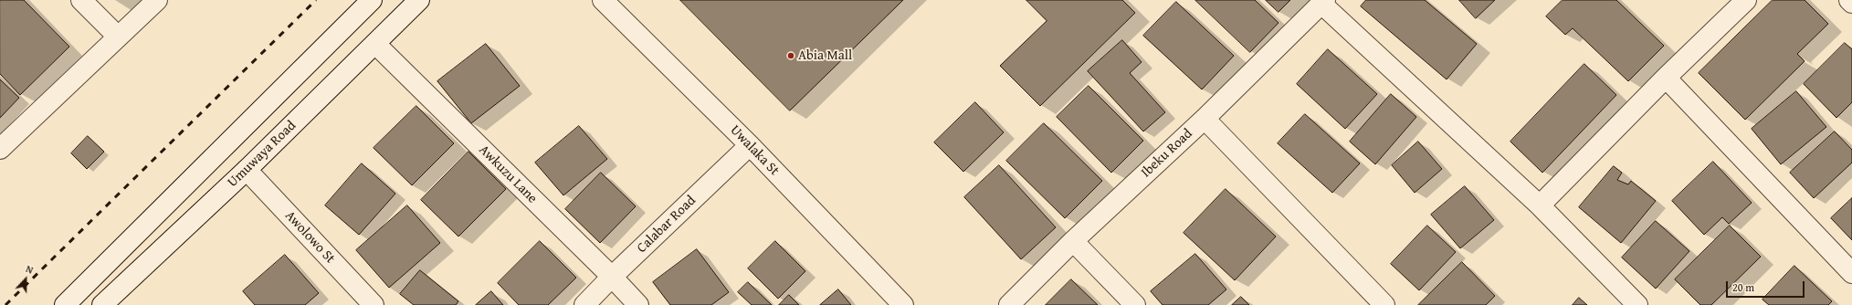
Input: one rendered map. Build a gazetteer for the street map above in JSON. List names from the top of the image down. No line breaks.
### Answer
{"streets":{"street":["Uwalaka St","Ibeku Road","Umuwaya Road","Awkuzu Lane","Calabar Road","Awolowo St"]},"crossings":[["Uwalaka St","Calabar Road"],["Umuwaya Road","Awkuzu Lane"],["Umuwaya Road","Awolowo St"],["Awkuzu Lane","Calabar Road"]],"places":["Abia Mall"],"scale_bar":"20 m","north":"top"}
